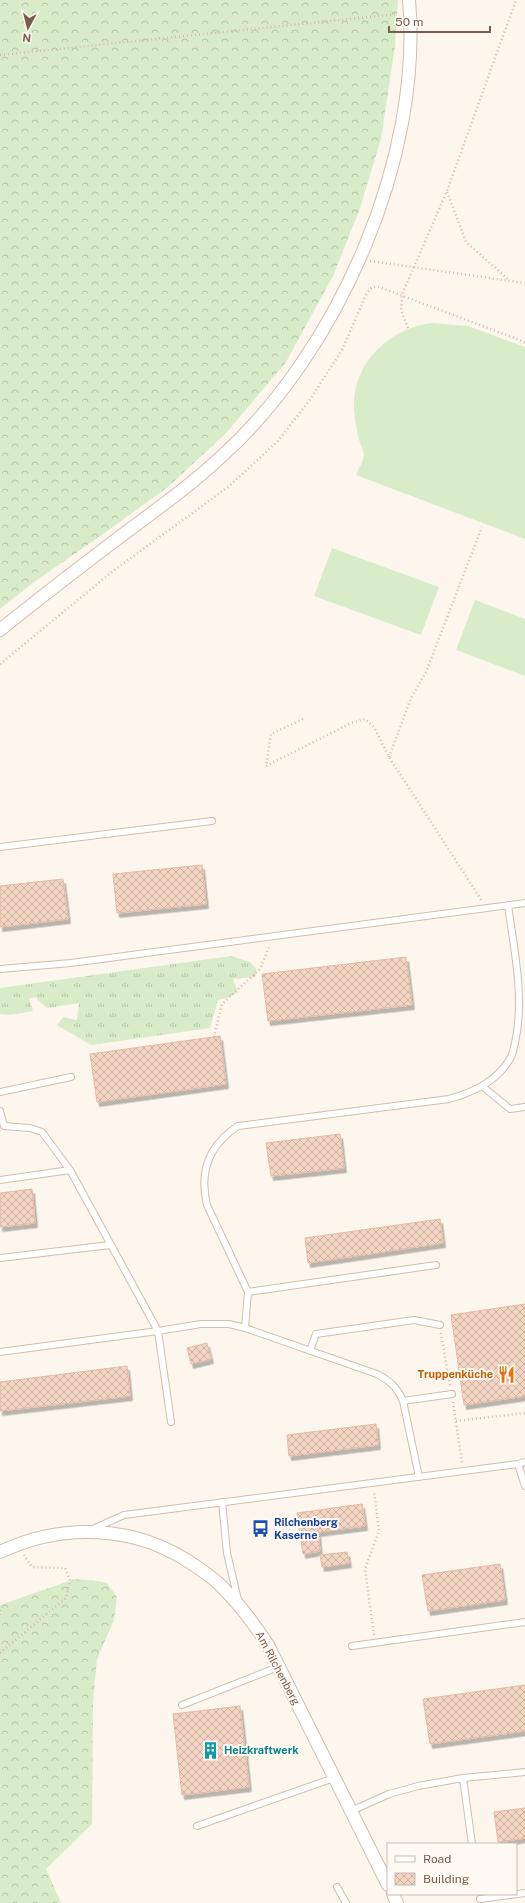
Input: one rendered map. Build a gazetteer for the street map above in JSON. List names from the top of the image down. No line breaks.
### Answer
{"streets":{"street":["Am Rilchenberg"]},"places":{"restaurant":["Truppenküche"],"bus stop":["Rilchenberg Kaserne"],"building":["Heizkraftwerk"]},"legend":["Road","Building"],"scale_bar":"50 m","north":"bottom"}
